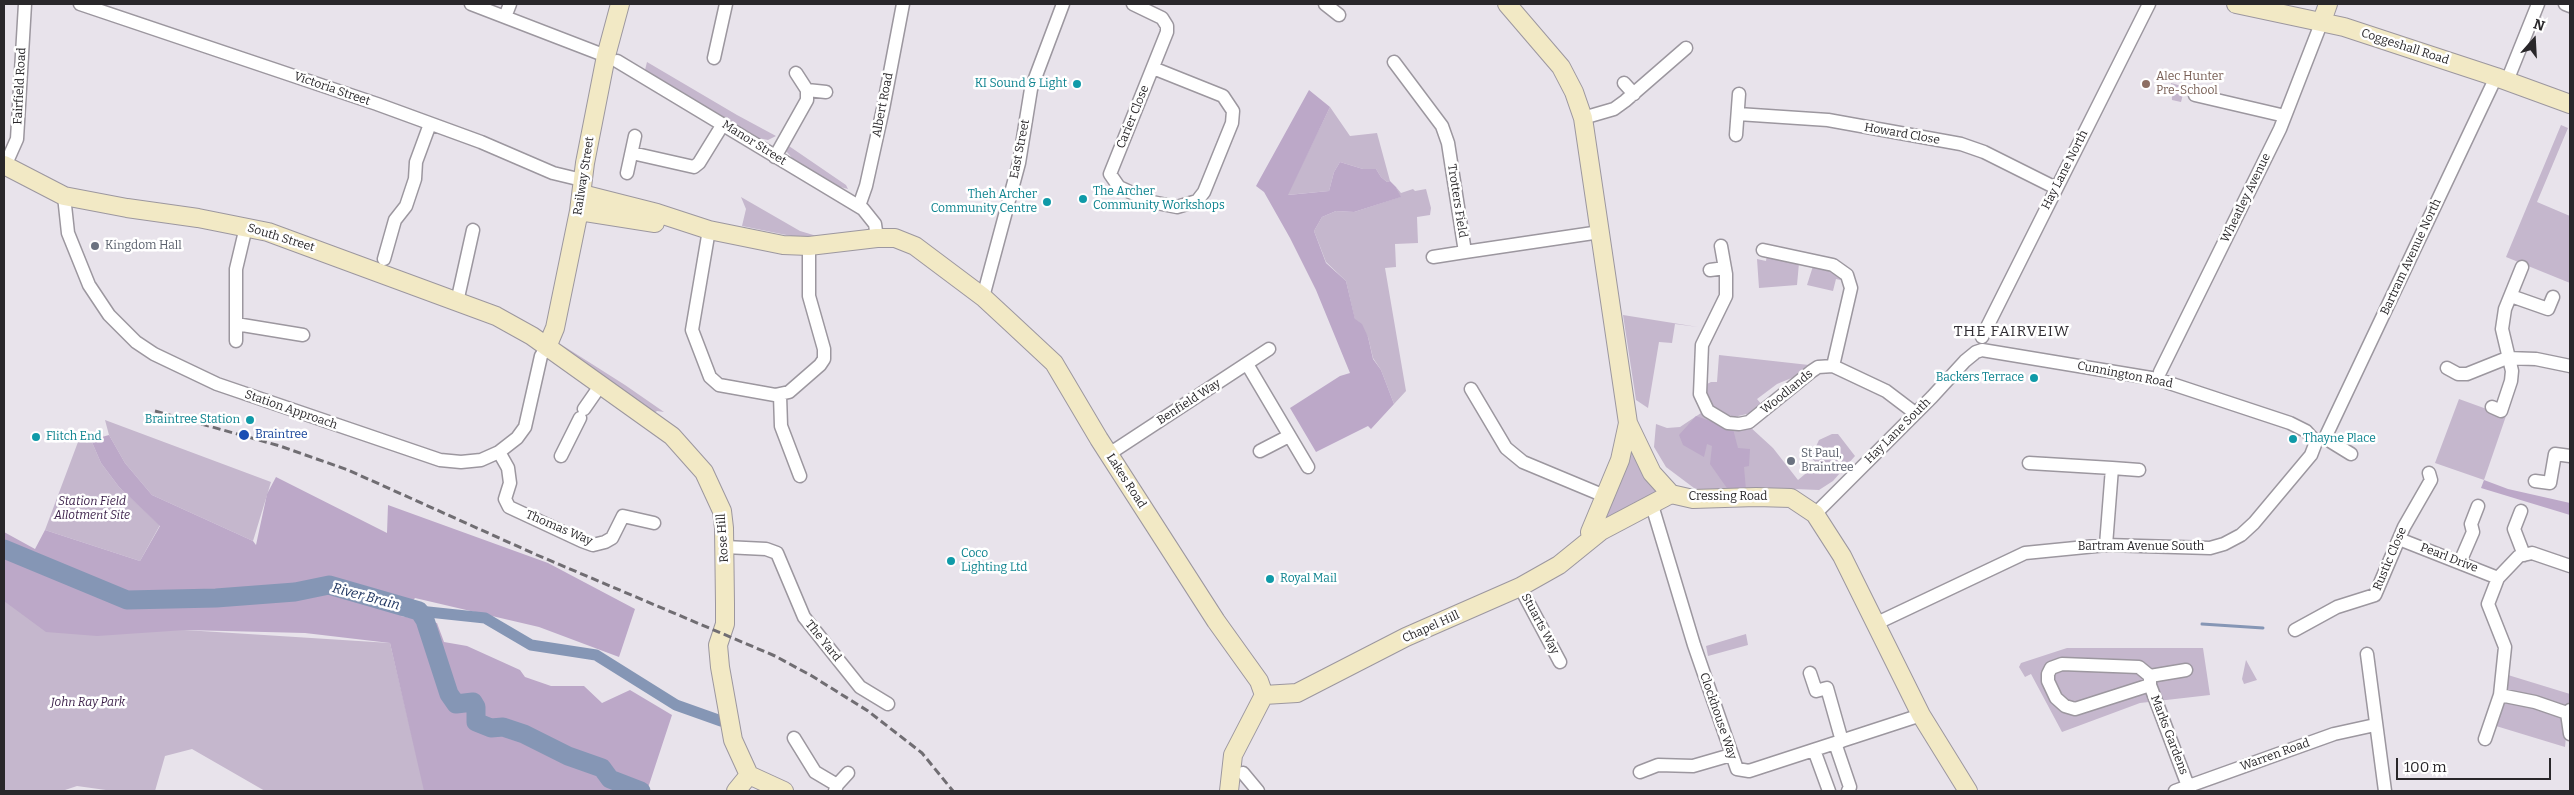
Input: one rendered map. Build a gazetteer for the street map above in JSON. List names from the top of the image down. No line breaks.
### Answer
{"streets":{"main road":["Coggeshall Road","Railway Street","South Street","Lakes Road","Cressing Road","Rose Hill","Chapel Hill"],"street":["Fairfield Road","Victoria Street","Albert Road","Carier Close","Howard Close","Manor Street","East Street","Hay Lane North","Wheatley Avenue","Trotters Field","Bartram Avenue North","Cunnington Road","Woodlands","Benfield Way","Station Approach","Hay Lane South","Thomas Way","Bartram Avenue South","Pearl Drive","Rustic Close","Stuarts Way","The Yard","Clockhouse Way","Marks Gardens","Warren Road"]},"crossings":[["Coggeshall Road","Wheatley Avenue"],["Coggeshall Road","Bartram Avenue North"],["Fairfield Road","South Street"],["Victoria Street","Railway Street"],["Victoria Street","Lakes Road"],["Albert Road","Manor Street"],["Howard Close","Hay Lane North"],["Manor Street","Railway Street"],["Manor Street","Lakes Road"],["East Street","Lakes Road"],["Railway Street","South Street"],["Railway Street","Station Approach"],["Railway Street","Lakes Road"],["Railway Street","Rose Hill"],["Trotters Field","Cressing Road"],["South Street","Station Approach"],["South Street","Rose Hill"],["Bartram Avenue North","Cunnington Road"],["Bartram Avenue North","Bartram Avenue South"],["Cunnington Road","Hay Lane South"],["Cunnington Road","Bartram Avenue South"],["Benfield Way","Lakes Road"],["Station Approach","Thomas Way"],["Station Approach","Rose Hill"],["Hay Lane South","Cressing Road"],["Lakes Road","Chapel Hill"],["Cressing Road","Bartram Avenue South"],["Cressing Road","Chapel Hill"],["Cressing Road","Clockhouse Way"],["Rose Hill","The Yard"],["Pearl Drive","Rustic Close"],["Stuarts Way","Chapel Hill"],["Chapel Hill","Clockhouse Way"],["Marks Gardens","Warren Road"]],"districts":["THE FAIRVEIW"],"water":["River Brain"],"parks":["Station Field Allotment Site","John Ray Park"],"places":["KI Sound & Light","Alec Hunter Pre-School","The Archer Community Workshops","Theh Archer Community Centre","Kingdom Hall","Backers Terrace","Braintree Station","Braintree","Flitch End","Thayne Place","St Paul, Braintree","Coco Lighting Ltd","Royal Mail"],"scale_bar":"100 m","north":"top"}
